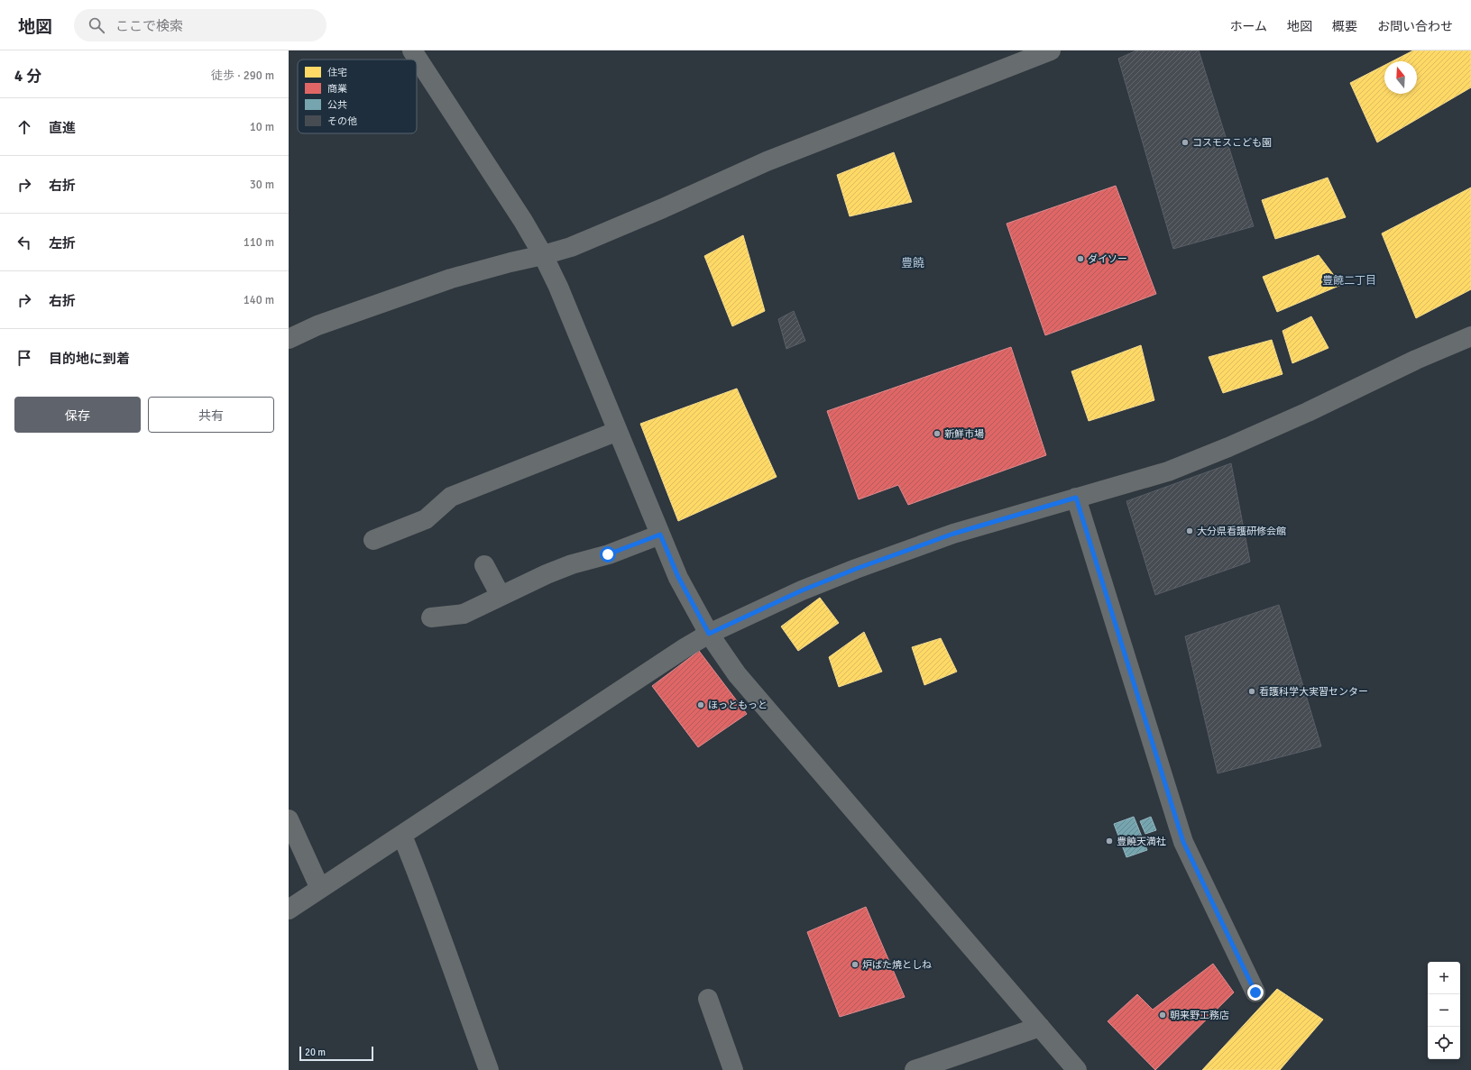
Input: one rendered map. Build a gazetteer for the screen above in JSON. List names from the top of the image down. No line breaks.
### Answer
{"districts":["豊饒","豊饒二丁目"],"places":["コスモスこども園","ダイソー","新鮮市場","大分県看護研修会館","看護科学大実習センター","ほっともっと","豊饒天満社","炉ばた焼としね","朝来野工務店"],"legend":["住宅","商業","公共","その他"],"scale_bar":"20 m","north":"top","page":{"header":"地図","search":"ここで検索","nav":["ホーム","地図","概要","お問い合わせ"],"heading":["4 分","徒歩 · 290 m"],"list":[["直進","10 m"],["右折","30 m"],["左折","110 m"],["右折","140 m"],"目的地に到着"],"buttons":["保存","共有"],"map_buttons":["+","−"],"scale":"20 m"}}
